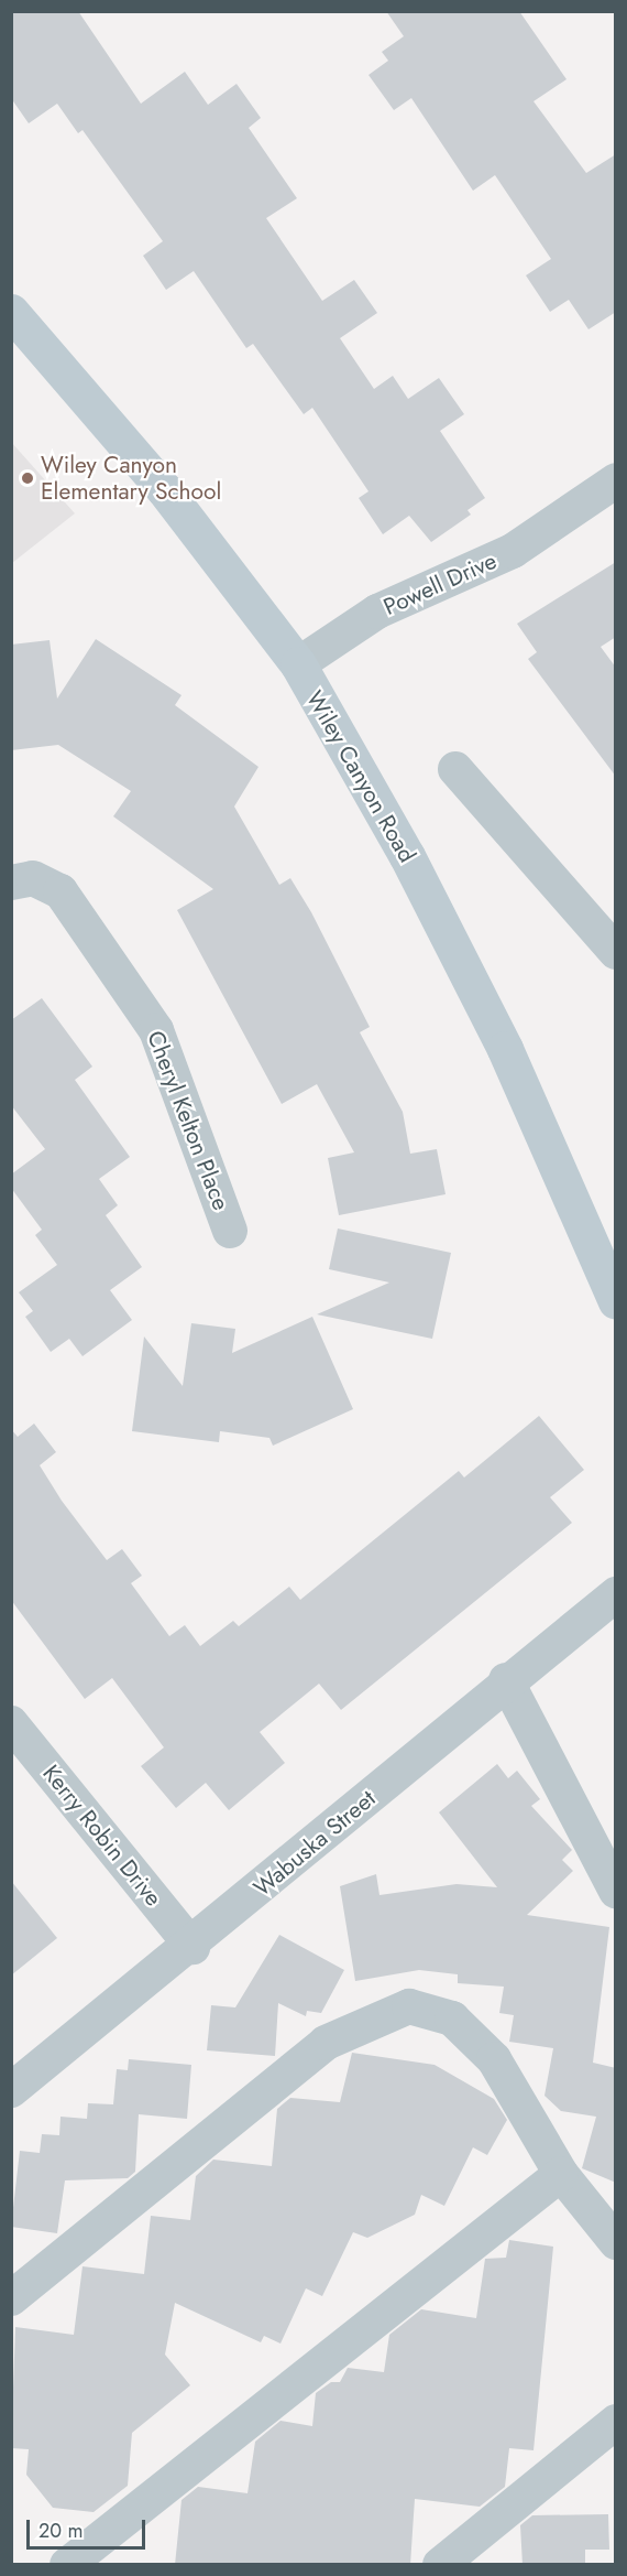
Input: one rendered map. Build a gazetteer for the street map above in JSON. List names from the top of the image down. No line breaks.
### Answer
{"streets":{"street":["Powell Drive","Wiley Canyon Road","Cheryl Kelton Place","Kerry Robin Drive","Wabuska Street"]},"crossings":[["Powell Drive","Wiley Canyon Road"],["Kerry Robin Drive","Wabuska Street"]],"places":["Wiley Canyon Elementary School"],"scale_bar":"20 m"}
